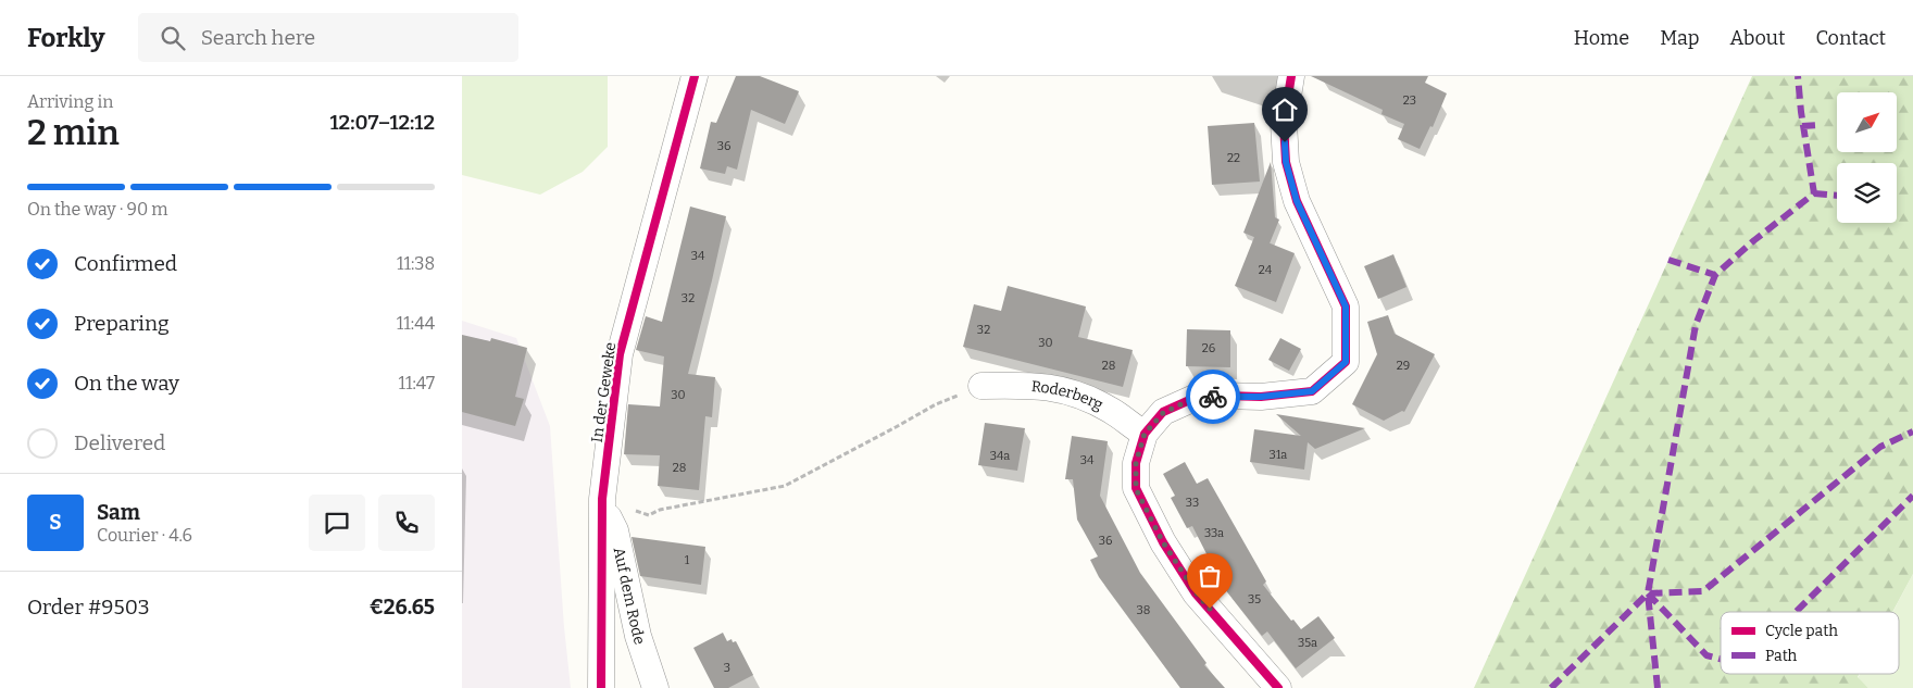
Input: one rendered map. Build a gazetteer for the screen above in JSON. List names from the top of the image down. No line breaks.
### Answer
{"streets":{"street":["In der Geweke","Roderberg","Auf dem Rode"]},"crossings":[["In der Geweke","Auf dem Rode"]],"house_numbers":["23","36","22","34","24","32","32","30","26","28","29","30","31a","34a","34","28","33","33a","36","1","35","38","35a","3"],"legend":["Cycle path","Path"],"north":"top right","page":{"header":"Forkly","search":"Search here","nav":["Home","Map","About","Contact"],"heading":["2 min","Arriving in","12:07–12:12"],"panel":["Sam","Courier · 4.6","Order #9503","€26.65"],"bar":"On the way · 90 m","list":[["Confirmed","11:38"],["Preparing","11:44"],["On the way","11:47"],"Delivered"],"round":"S"}}
